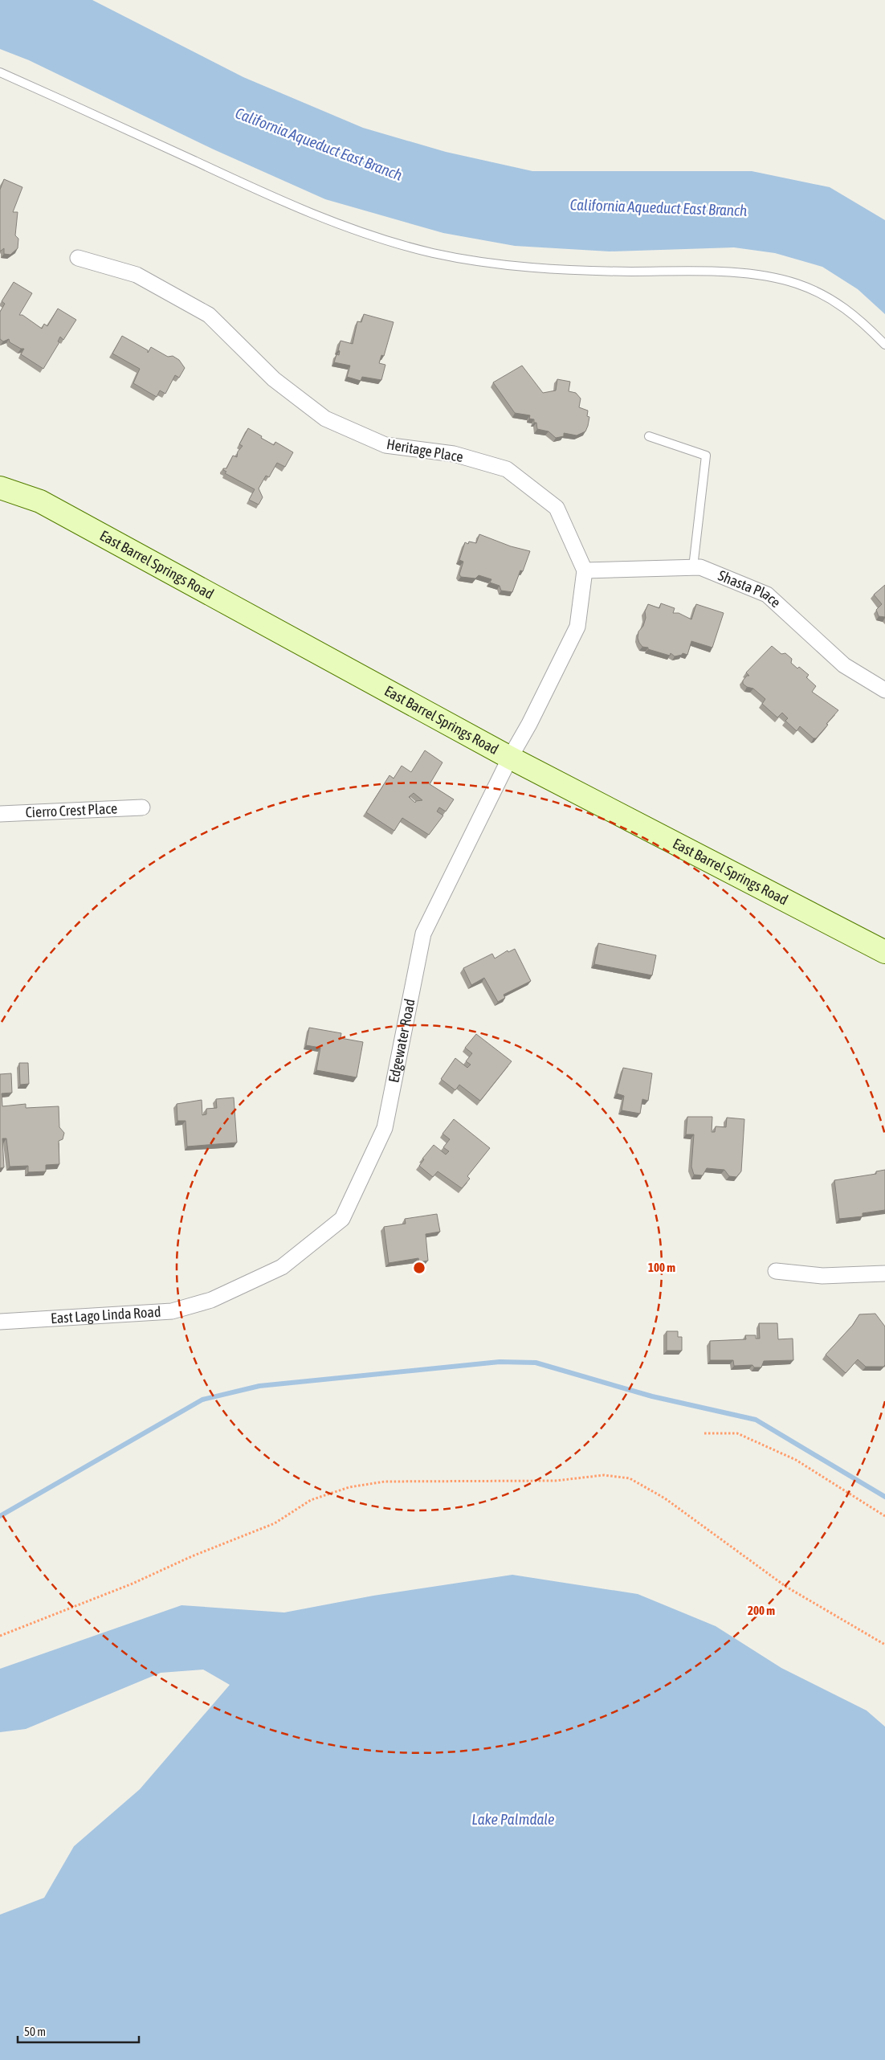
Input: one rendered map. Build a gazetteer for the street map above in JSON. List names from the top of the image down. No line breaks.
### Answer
{"streets":{"street":["Heritage Place","East Barrel Springs Road","Shasta Place","Cierro Crest Place","Edgewater Road","East Lago Linda Road"]},"crossings":[["Heritage Place","Shasta Place"],["Heritage Place","Edgewater Road"],["East Barrel Springs Road","Edgewater Road"],["Shasta Place","Edgewater Road"],["Edgewater Road","East Lago Linda Road"]],"water":["California Aqueduct East Branch","Lake Palmdale"],"scale_bar":"50 m","rings":["100 m","200 m"]}
